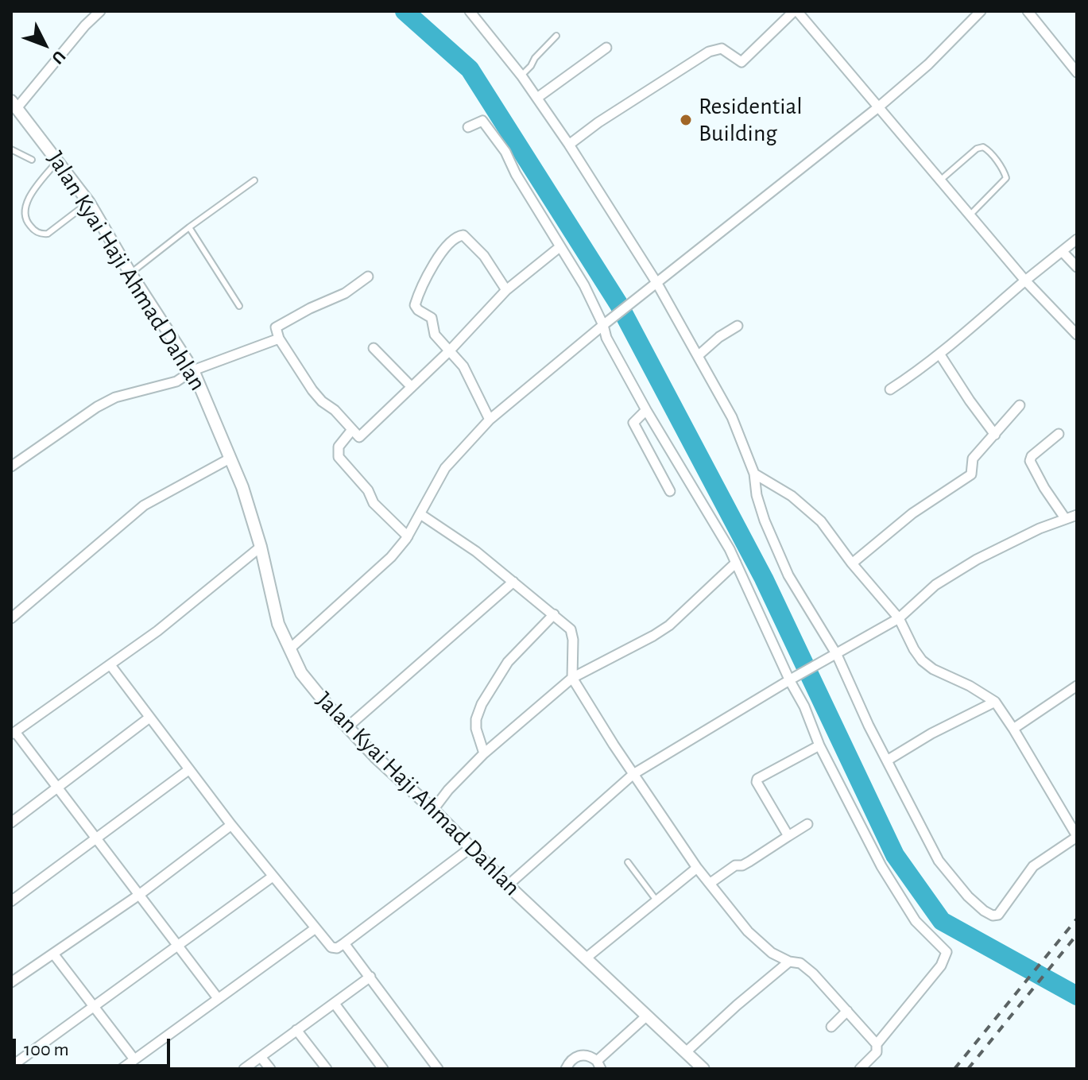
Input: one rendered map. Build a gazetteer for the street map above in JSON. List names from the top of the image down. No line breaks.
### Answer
{"streets":{"street":["Jalan Kyai Haji Ahmad Dahlan"]},"places":["Residential Building"],"scale_bar":"100 m","north":"bottom right"}
